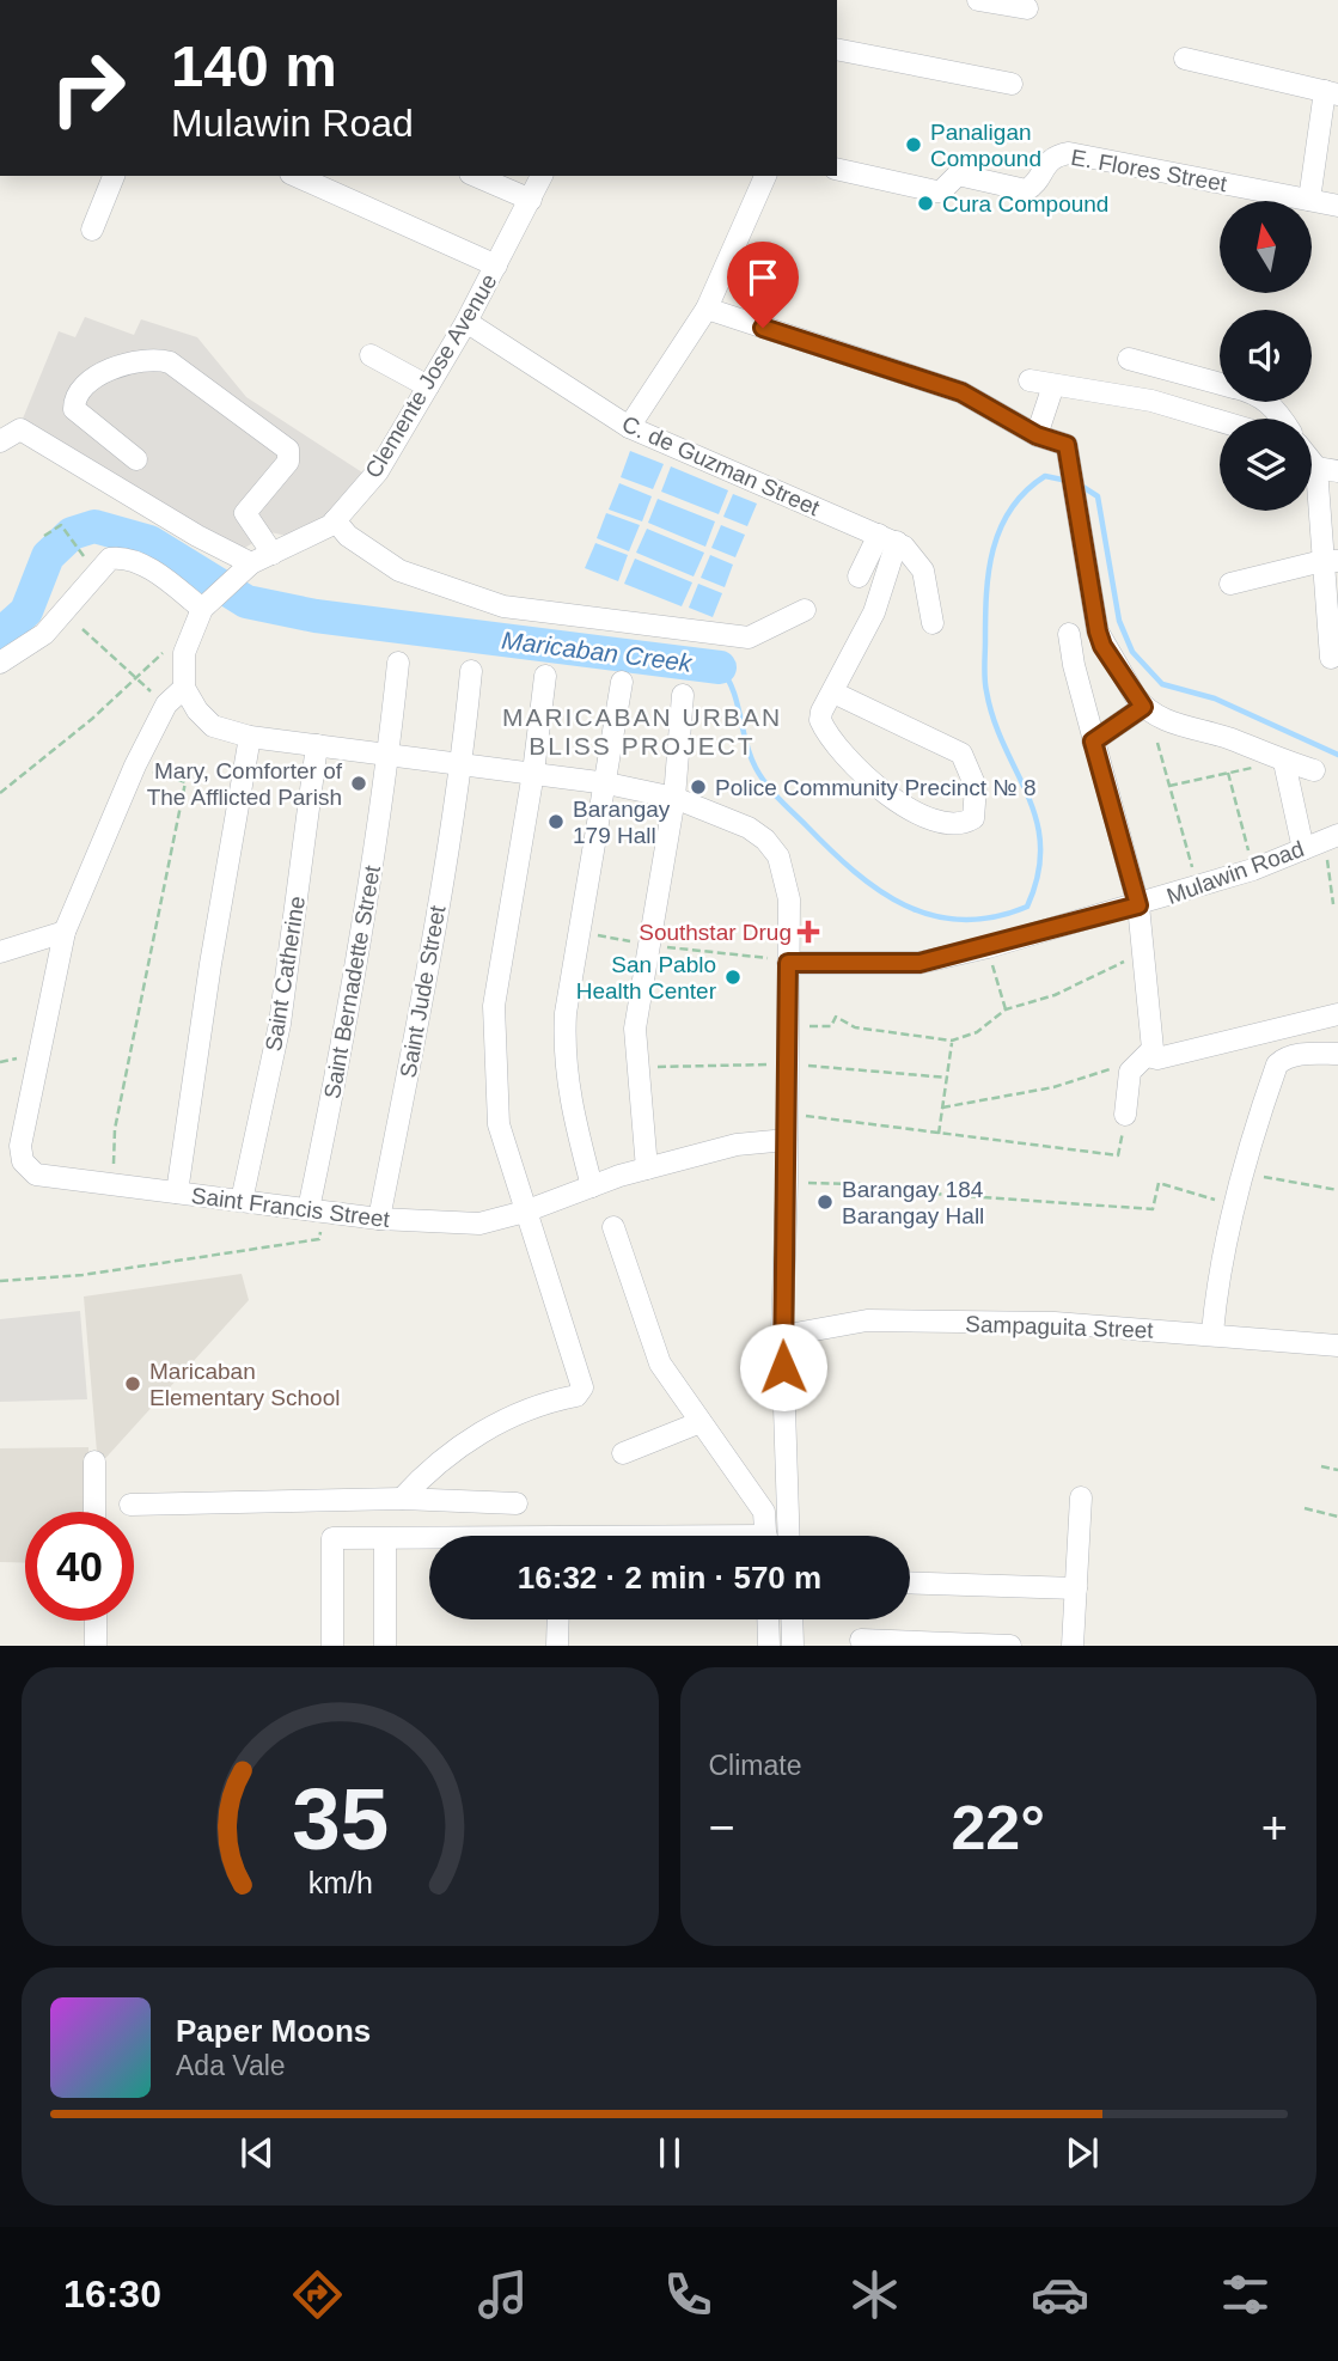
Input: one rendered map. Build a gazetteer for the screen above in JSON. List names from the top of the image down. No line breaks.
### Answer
{"streets":{"street":["E. Flores Street","Clemente Jose Avenue","C. de Guzman Street","Mulawin Road","Saint Catherine","Saint Bernadette Street","Saint Jude Street","Saint Francis Street","Sampaguita Street"]},"crossings":[["Clemente Jose Avenue","C. de Guzman Street"],["Saint Catherine","Saint Francis Street"],["Saint Bernadette Street","Saint Francis Street"],["Saint Jude Street","Saint Francis Street"]],"districts":["MARICABAN URBAN BLISS PROJECT"],"water":["Maricaban Creek"],"places":{"other":["Panaligan Compound","Cura Compound","Mary, Comforter of The Afflicted Parish","Police Community Precinct № 8","Barangay 179 Hall","San Pablo Health Center","Barangay 184 Barangay Hall","Maricaban Elementary School"],"health":["Southstar Drug"]},"north":"top","page":{"turn":["140 m","Mulawin Road"],"limit":"40","trip":"16:32 · 2 min · 570 m","tile":"Climate","heat":["−","22°","+"],"song":["Paper Moons","Ada Vale"],"tabs":"16:30","gauge":["35","km/h"]}}
